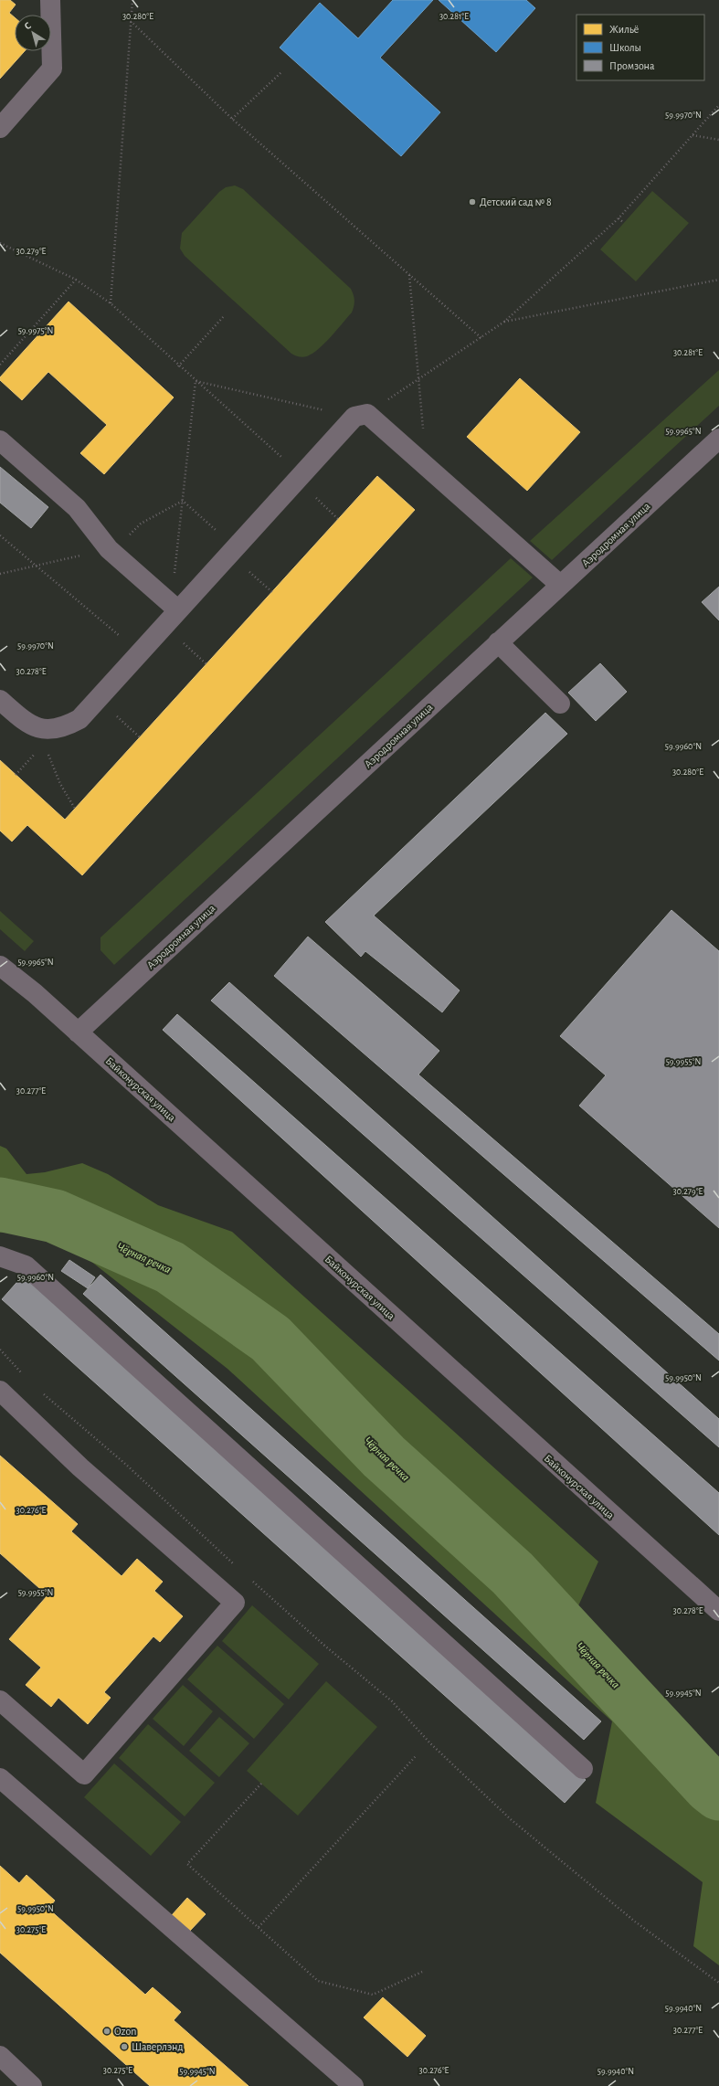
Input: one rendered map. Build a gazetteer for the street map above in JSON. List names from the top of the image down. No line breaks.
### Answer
{"streets":{"street":["Аэродромная улица","Байконурская улица"]},"crossings":[["Аэродромная улица","Байконурская улица"]],"water":["Чёрная речка"],"places":["Детский сад № 8","Ozon","Шаверлэнд"],"legend":["Жильё","Школы","Промзона"],"north":"top left","coordinates":["30.280°E","30.281°E","59.9970°N","30.279°E","59.9975°N","59.9965°N","30.278°E","59.9960°N","59.9955°N","30.277°E","59.9950°N","30.276°E","59.9945°N","30.275°E","59.9940°N"]}
